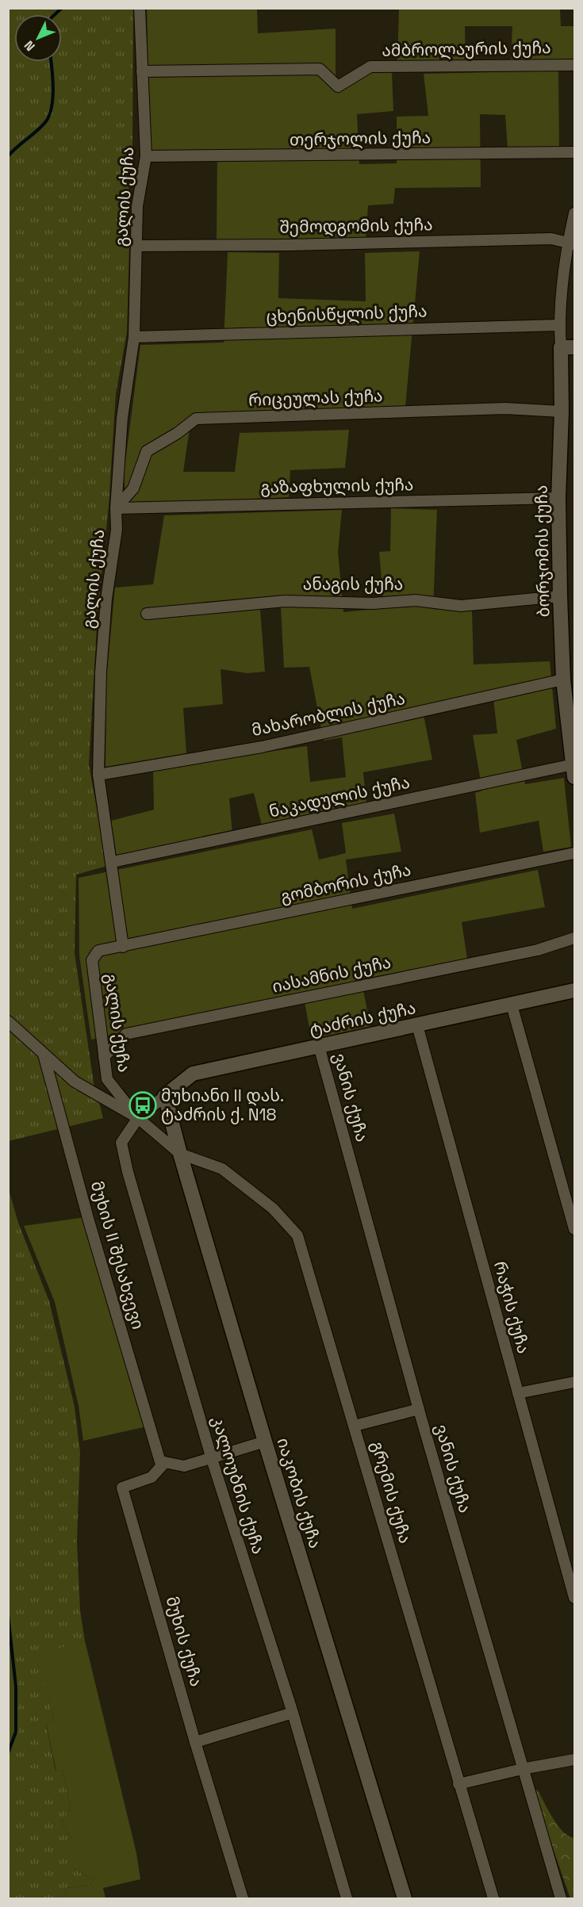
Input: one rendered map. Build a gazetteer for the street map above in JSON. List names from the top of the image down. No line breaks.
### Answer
{"streets":{"street":["ამბროლაურის ქუჩა","თერჯოლის ქუჩა","გალის ქუჩა","შემოდგომის ქუჩა","ცხენისწყლის ქუჩა","რიცეულას ქუჩა","გაზაფხულის ქუჩა","ბორჯომის ქუჩა","ანაგის ქუჩა","მახარობლის ქუჩა","ნაკადულის ქუჩა","გომბორის ქუჩა","იასამნის ქუჩა","ტაძრის ქუჩა","ვანის ქუჩა","მუხის II შესახვევი","რაჭის ქუჩა","კალოუბნის ქუჩა","გრემის ქუჩა","იაკობის ქუჩა","მუხის ქუჩა"]},"crossings":[["ამბროლაურის ქუჩა","გალის ქუჩა"],["თერჯოლის ქუჩა","გალის ქუჩა"],["გალის ქუჩა","შემოდგომის ქუჩა"],["გალის ქუჩა","ცხენისწყლის ქუჩა"],["გალის ქუჩა","რიცეულას ქუჩა"],["გალის ქუჩა","გაზაფხულის ქუჩა"],["გალის ქუჩა","მახარობლის ქუჩა"],["გალის ქუჩა","ნაკადულის ქუჩა"],["გალის ქუჩა","გომბორის ქუჩა"],["გალის ქუჩა","იასამნის ქუჩა"],["გალის ქუჩა","კალოუბნის ქუჩა"],["შემოდგომის ქუჩა","ბორჯომის ქუჩა"],["ცხენისწყლის ქუჩა","ბორჯომის ქუჩა"],["რიცეულას ქუჩა","გაზაფხულის ქუჩა"],["რიცეულას ქუჩა","ბორჯომის ქუჩა"],["გაზაფხულის ქუჩა","ბორჯომის ქუჩა"],["ბორჯომის ქუჩა","ანაგის ქუჩა"],["ბორჯომის ქუჩა","მახარობლის ქუჩა"],["ბორჯომის ქუჩა","ნაკადულის ქუჩა"],["ტაძრის ქუჩა","ვანის ქუჩა"],["ტაძრის ქუჩა","რაჭის ქუჩა"],["ტაძრის ქუჩა","კალოუბნის ქუჩა"],["ტაძრის ქუჩა","იაკობის ქუჩა"],["მუხის II შესახვევი","მუხის ქუჩა"],["კალოუბნის ქუჩა","იაკობის ქუჩა"],["გრემის ქუჩა","იაკობის ქუჩა"]],"places":{"bus stop":["მუხიანი II დას. ტაძრის ქ. N18"]},"north":"bottom left"}
